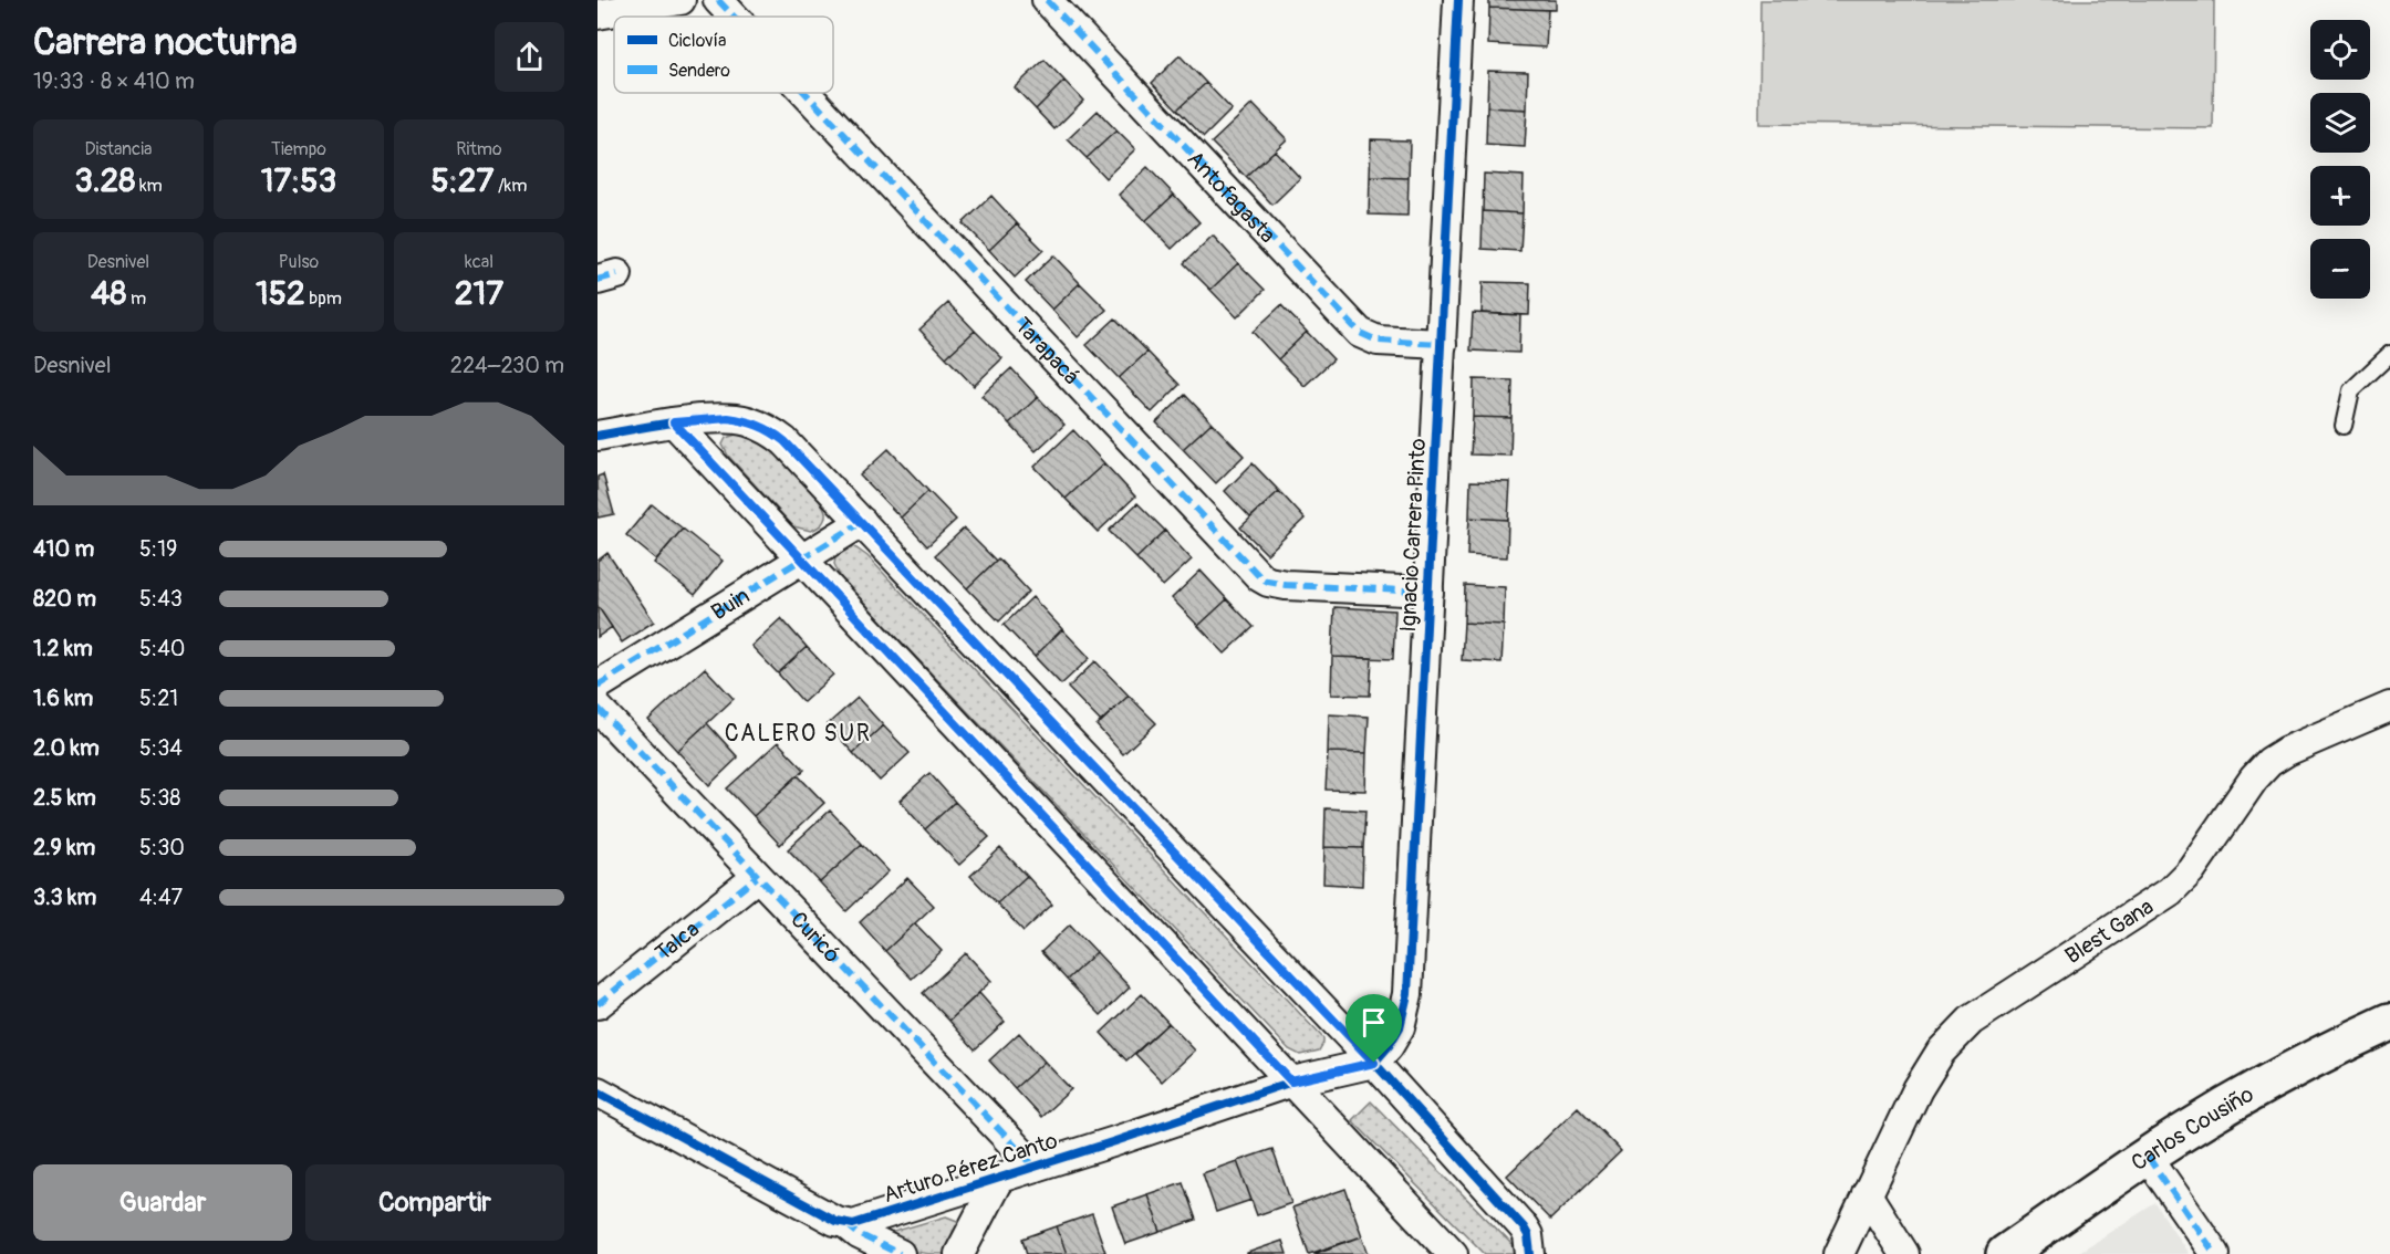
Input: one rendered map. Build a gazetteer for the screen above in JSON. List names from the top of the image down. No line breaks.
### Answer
{"streets":{"main road":["Carlos Cousiño"],"street":["Antofagasta","Tarapacá","Ignacio Carrera Pinto","Buin","Blest Gana","Curicó","Talca","Arturo Pérez Canto"]},"crossings":[["Antofagasta","Ignacio Carrera Pinto"],["Tarapacá","Ignacio Carrera Pinto"],["Ignacio Carrera Pinto","Arturo Pérez Canto"],["Curicó","Talca"],["Curicó","Arturo Pérez Canto"]],"districts":["CALERO SUR"],"legend":["Ciclovía","Sendero"],"page":{"heading":["Carrera nocturna","19:33 · 8 × 410 m"],"map_buttons":["+","−"],"stats":[["Distancia","3.28 km"],["Tiempo","17:53"],["Ritmo","5:27 /km"],["Desnivel","48 m"],["Pulso","152 bpm"],["kcal","217"]],"chart":["Desnivel","224–230 m"],"list":[{"name":"410 m","note":"5:19"},{"name":"820 m","note":"5:43"},{"name":"1.2 km","note":"5:40"},{"name":"1.6 km","note":"5:21"},{"name":"2.0 km","note":"5:34"},{"name":"2.5 km","note":"5:38"},{"name":"2.9 km","note":"5:30"},{"name":"3.3 km","note":"4:47"}],"buttons":["Guardar","Compartir"]}}
